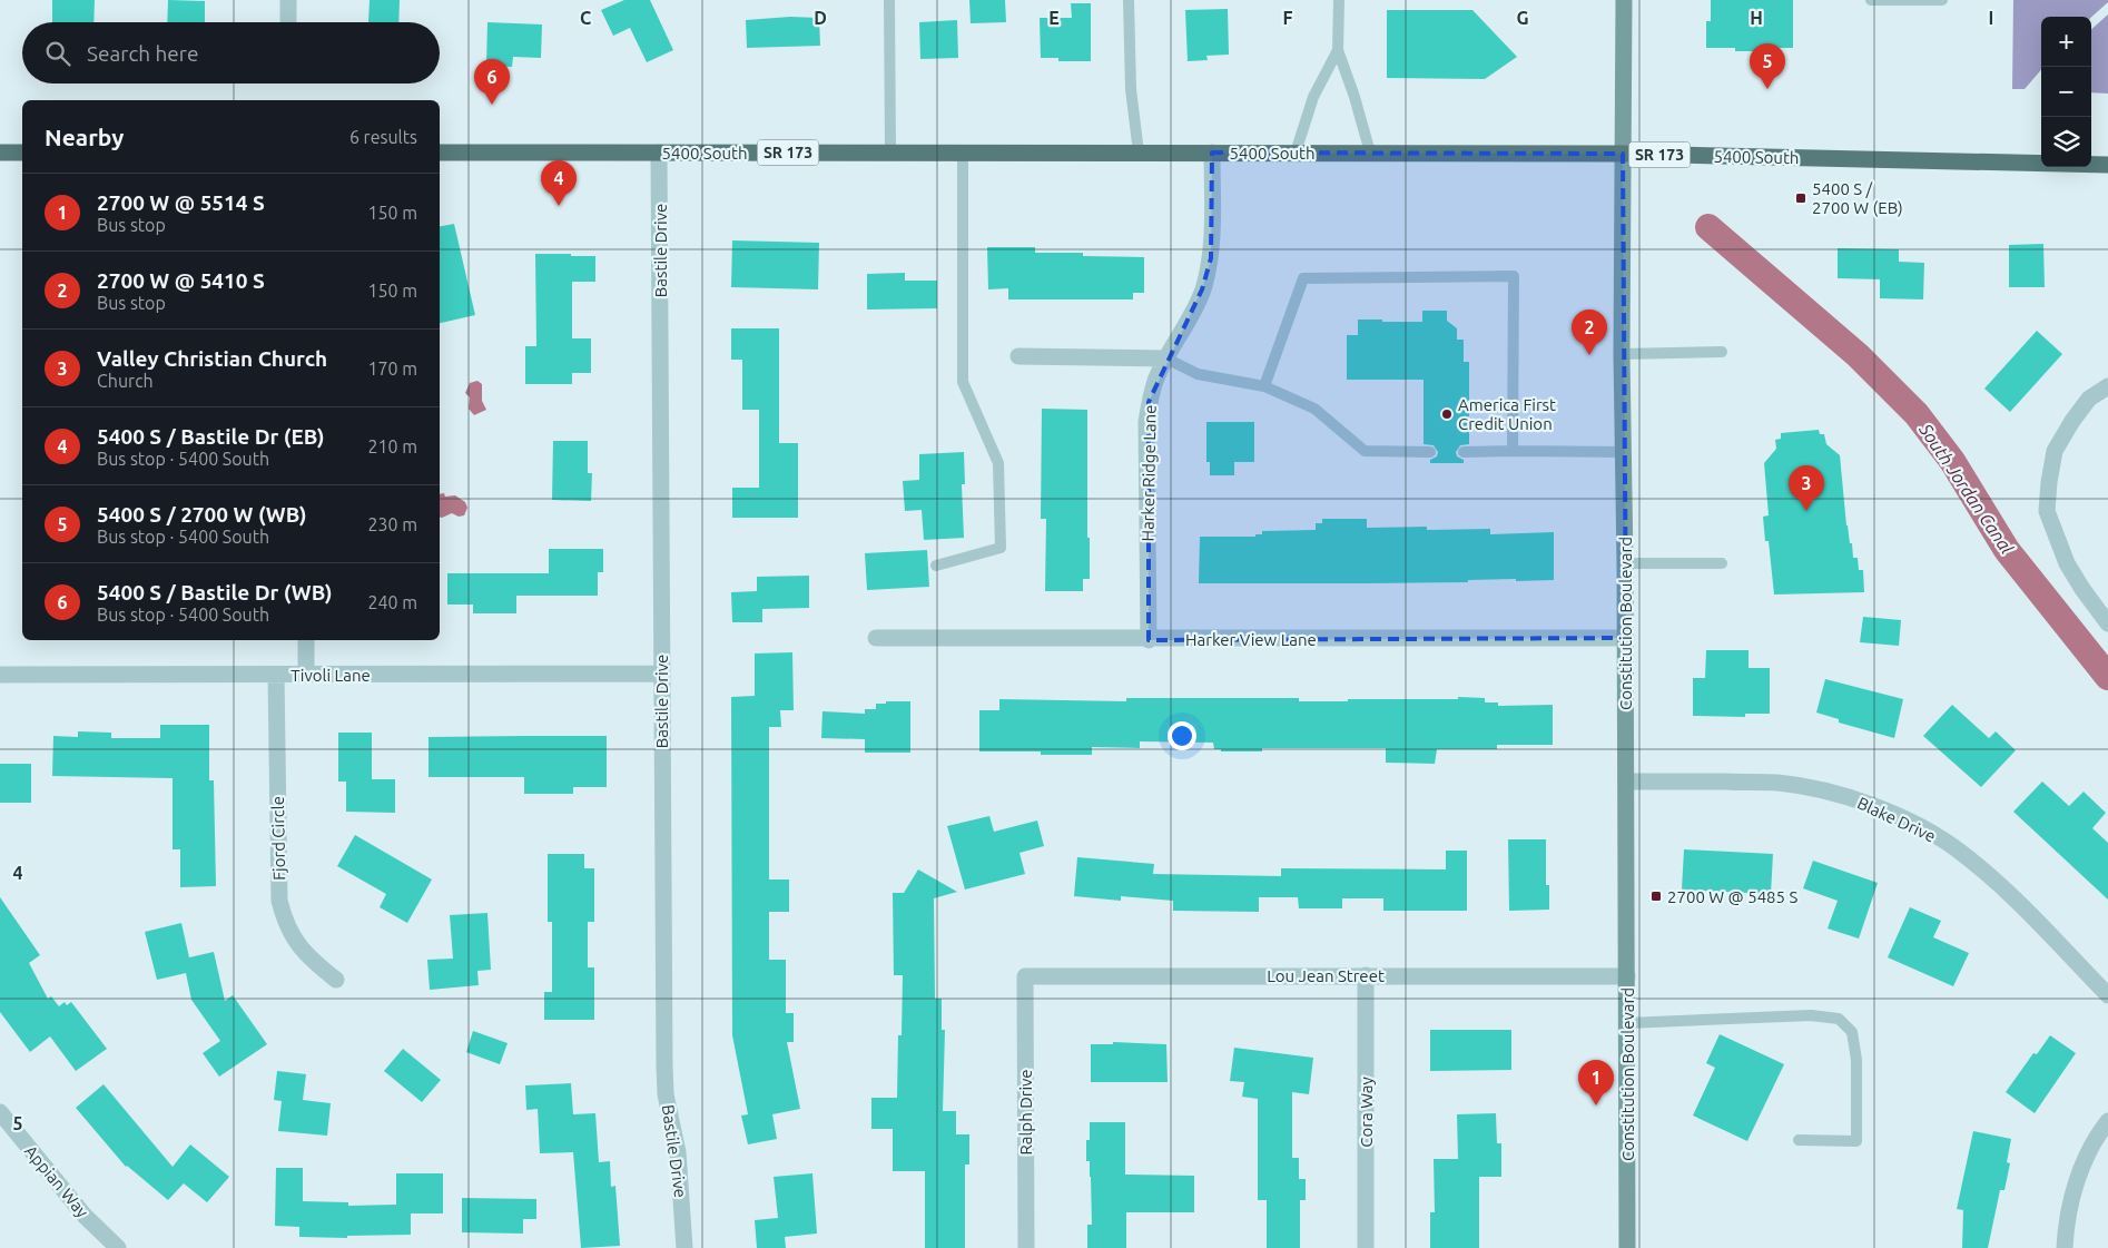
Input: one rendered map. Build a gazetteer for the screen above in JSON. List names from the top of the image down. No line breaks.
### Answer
{"streets":{"main road":["5400 South","SR 173","Constitution Boulevard"],"street":["Bastile Drive","Harker Ridge Lane","Harker View Lane","Tivoli Lane","Blake Drive","Fjord Circle","Lou Jean Street","Ralph Drive","Cora Way","Appian Way"]},"crossings":[["5400 South","Bastile Drive"],["5400 South","Harker Ridge Lane"],["5400 South","Constitution Boulevard"],["Bastile Drive","Tivoli Lane"],["Harker Ridge Lane","Harker View Lane"],["Constitution Boulevard","Harker View Lane"],["Constitution Boulevard","Blake Drive"],["Constitution Boulevard","Lou Jean Street"],["Tivoli Lane","Fjord Circle"],["Lou Jean Street","Ralph Drive"],["Lou Jean Street","Cora Way"]],"water":["South Jordan Canal"],"places":{"transit":["5400 S / 2700 W (EB)","2700 W @ 5485 S"],"other":["America First Credit Union"]},"page":{"map_buttons":["+","−"],"search":"Search here","pins":["5","6","4","2","3","1"],"heading":["Nearby","6 results"],"list":[{"mark":"1","name":"2700 W @ 5514 S","note":"Bus stop","value":"150 m"},{"mark":"2","name":"2700 W @ 5410 S","note":"Bus stop","value":"150 m"},{"mark":"3","name":"Valley Christian Church","note":"Church","value":"170 m"},{"mark":"4","name":"5400 S / Bastile Dr (EB)","note":"Bus stop · 5400 South","value":"210 m"},{"mark":"5","name":"5400 S / 2700 W (WB)","note":"Bus stop · 5400 South","value":"230 m"},{"mark":"6","name":"5400 S / Bastile Dr (WB)","note":"Bus stop · 5400 South","value":"240 m"}]},"grid":{"columns":["C","D","E","F","G","H","I"],"rows":["4","5"]}}
